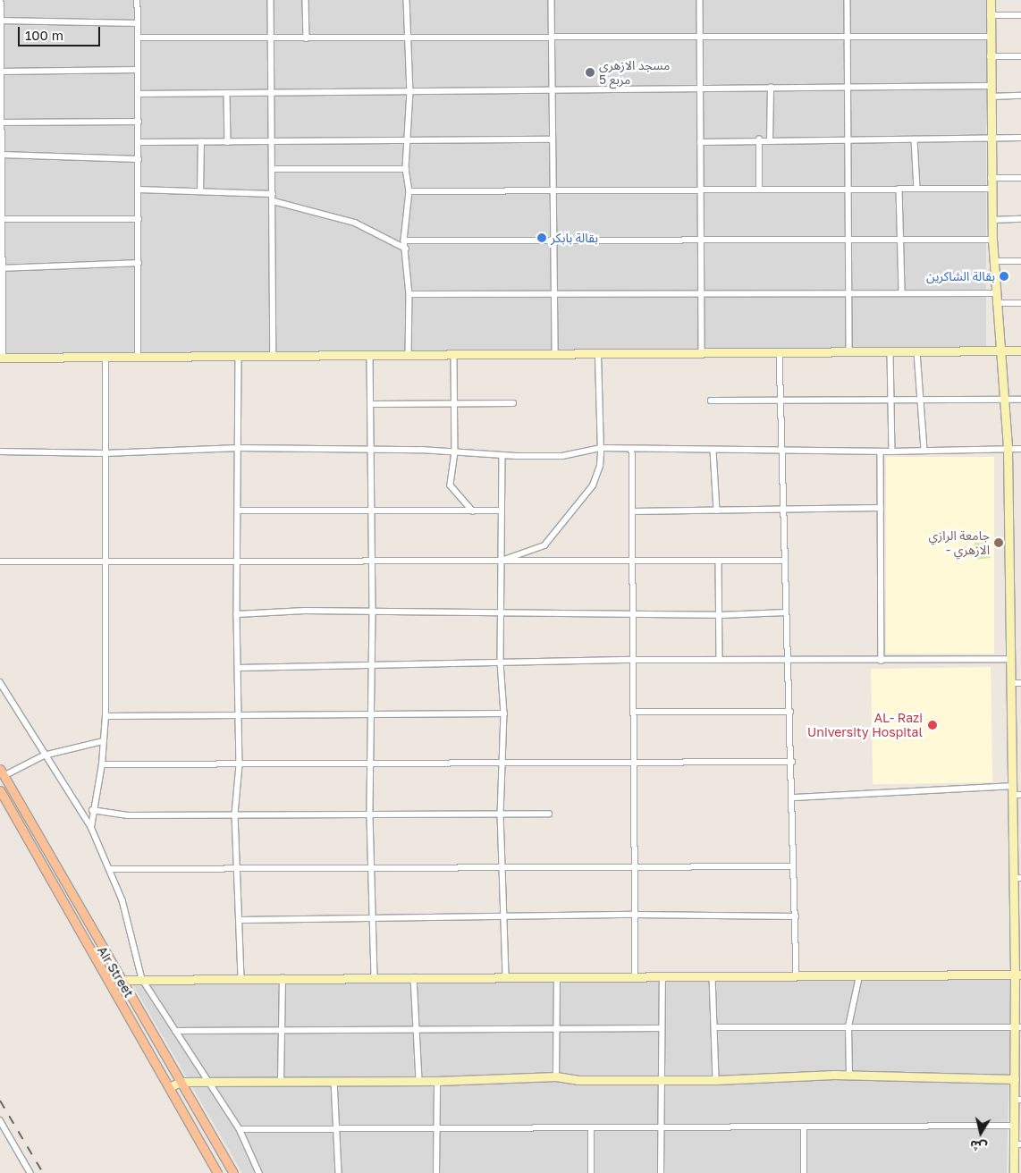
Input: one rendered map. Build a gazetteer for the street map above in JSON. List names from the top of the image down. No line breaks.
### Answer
{"streets":{"main road":["Air Street"]},"places":["مسجد الازهري مربع 5","بقالة بابكر","بقالة الشاكرين","جامعة الرازي - الازهري","AL- Razi University Hospital"],"scale_bar":"100 m","north":"bottom"}
